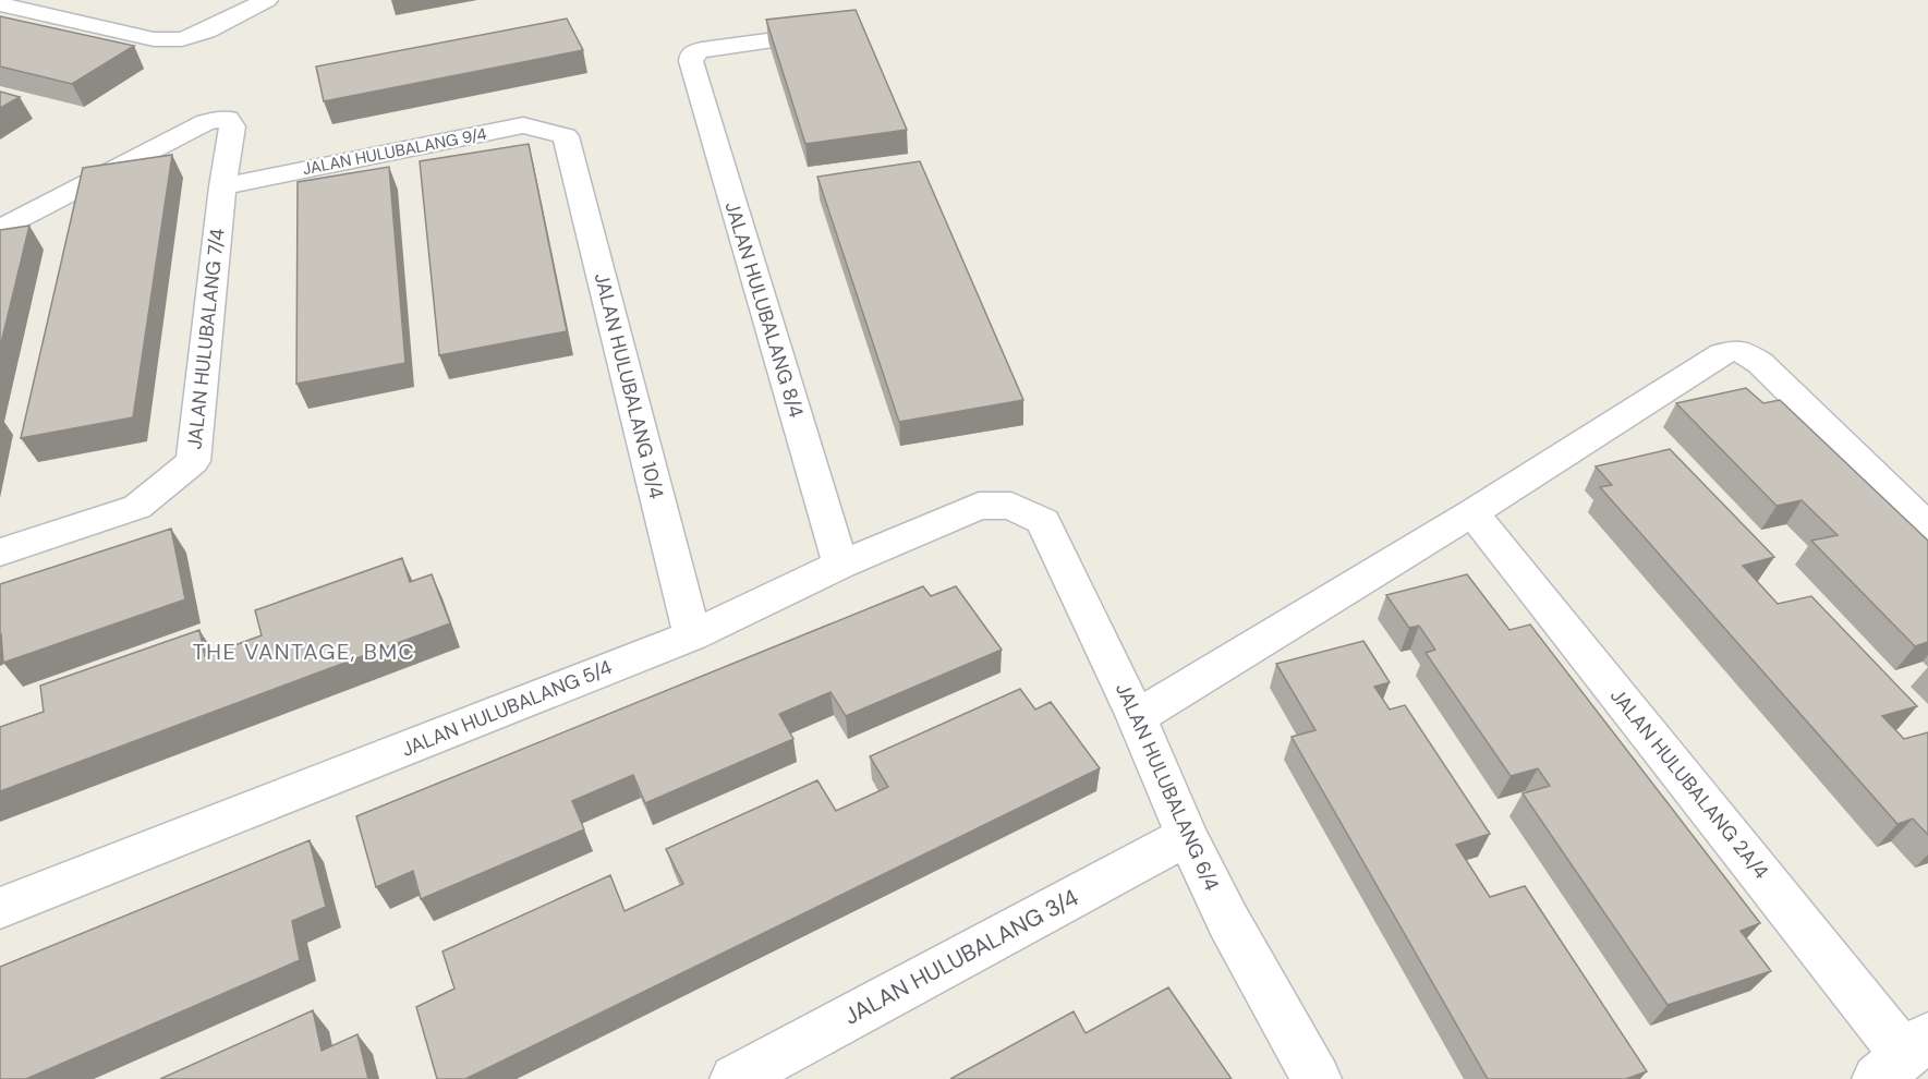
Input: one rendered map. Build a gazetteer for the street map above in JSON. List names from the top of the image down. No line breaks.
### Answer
{"streets":{"street":["JALAN HULUBALANG 9/4","JALAN HULUBALANG 8/4","JALAN HULUBALANG 7/4","JALAN HULUBALANG 10/4","JALAN HULUBALANG 5/4","JALAN HULUBALANG 2A/4","JALAN HULUBALANG 6/4","JALAN HULUBALANG 3/4"]},"crossings":[["JALAN HULUBALANG 9/4","JALAN HULUBALANG 7/4"],["JALAN HULUBALANG 9/4","JALAN HULUBALANG 10/4"],["JALAN HULUBALANG 8/4","JALAN HULUBALANG 5/4"],["JALAN HULUBALANG 10/4","JALAN HULUBALANG 5/4"],["JALAN HULUBALANG 5/4","JALAN HULUBALANG 6/4"],["JALAN HULUBALANG 6/4","JALAN HULUBALANG 3/4"]],"districts":["THE VANTAGE, BMC"]}
